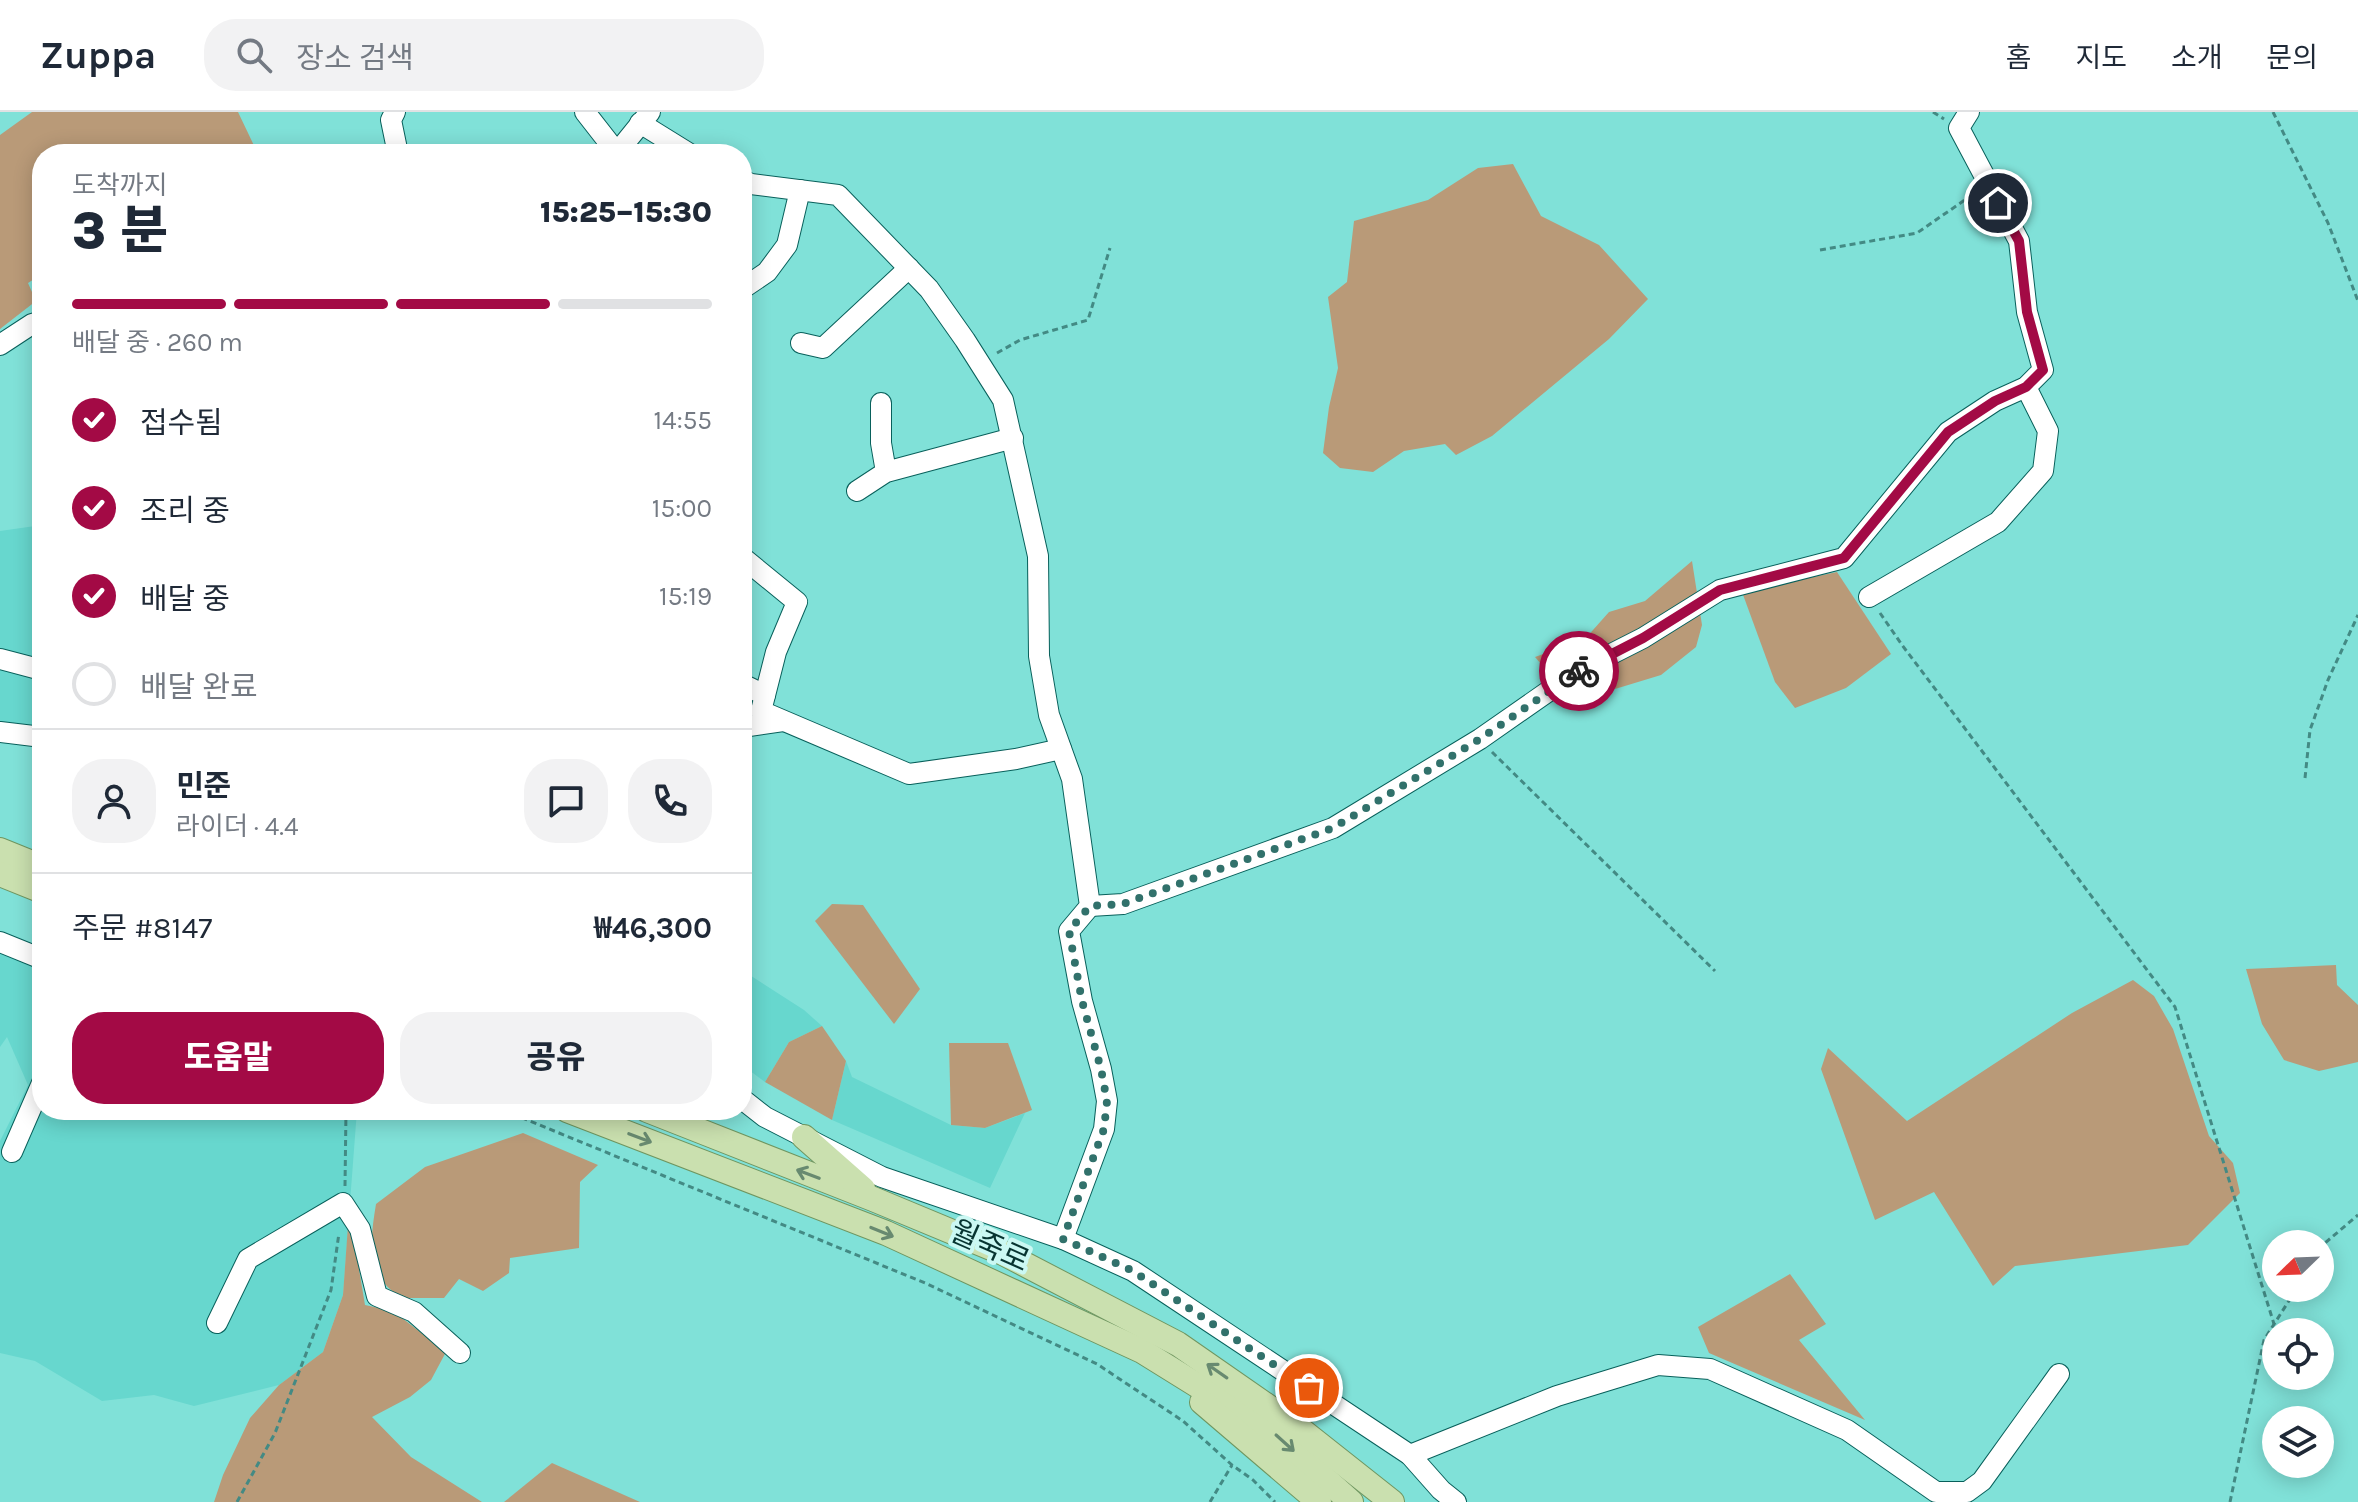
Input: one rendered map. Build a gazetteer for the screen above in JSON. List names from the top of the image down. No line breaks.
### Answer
{"streets":{"main road":["월죽로"]},"north":"bottom left","page":{"header":"Zuppa","search":"장소 검색","nav":["홈","지도","소개","문의"],"heading":["3 분","도착까지","15:25–15:30"],"panel":["민준","라이더 · 4.4","주문 #8147","₩46,300"],"bar":"배달 중 · 260 m","list":[["접수됨","14:55"],["조리 중","15:00"],["배달 중","15:19"],"배달 완료"],"buttons":["도움말","공유"]}}
